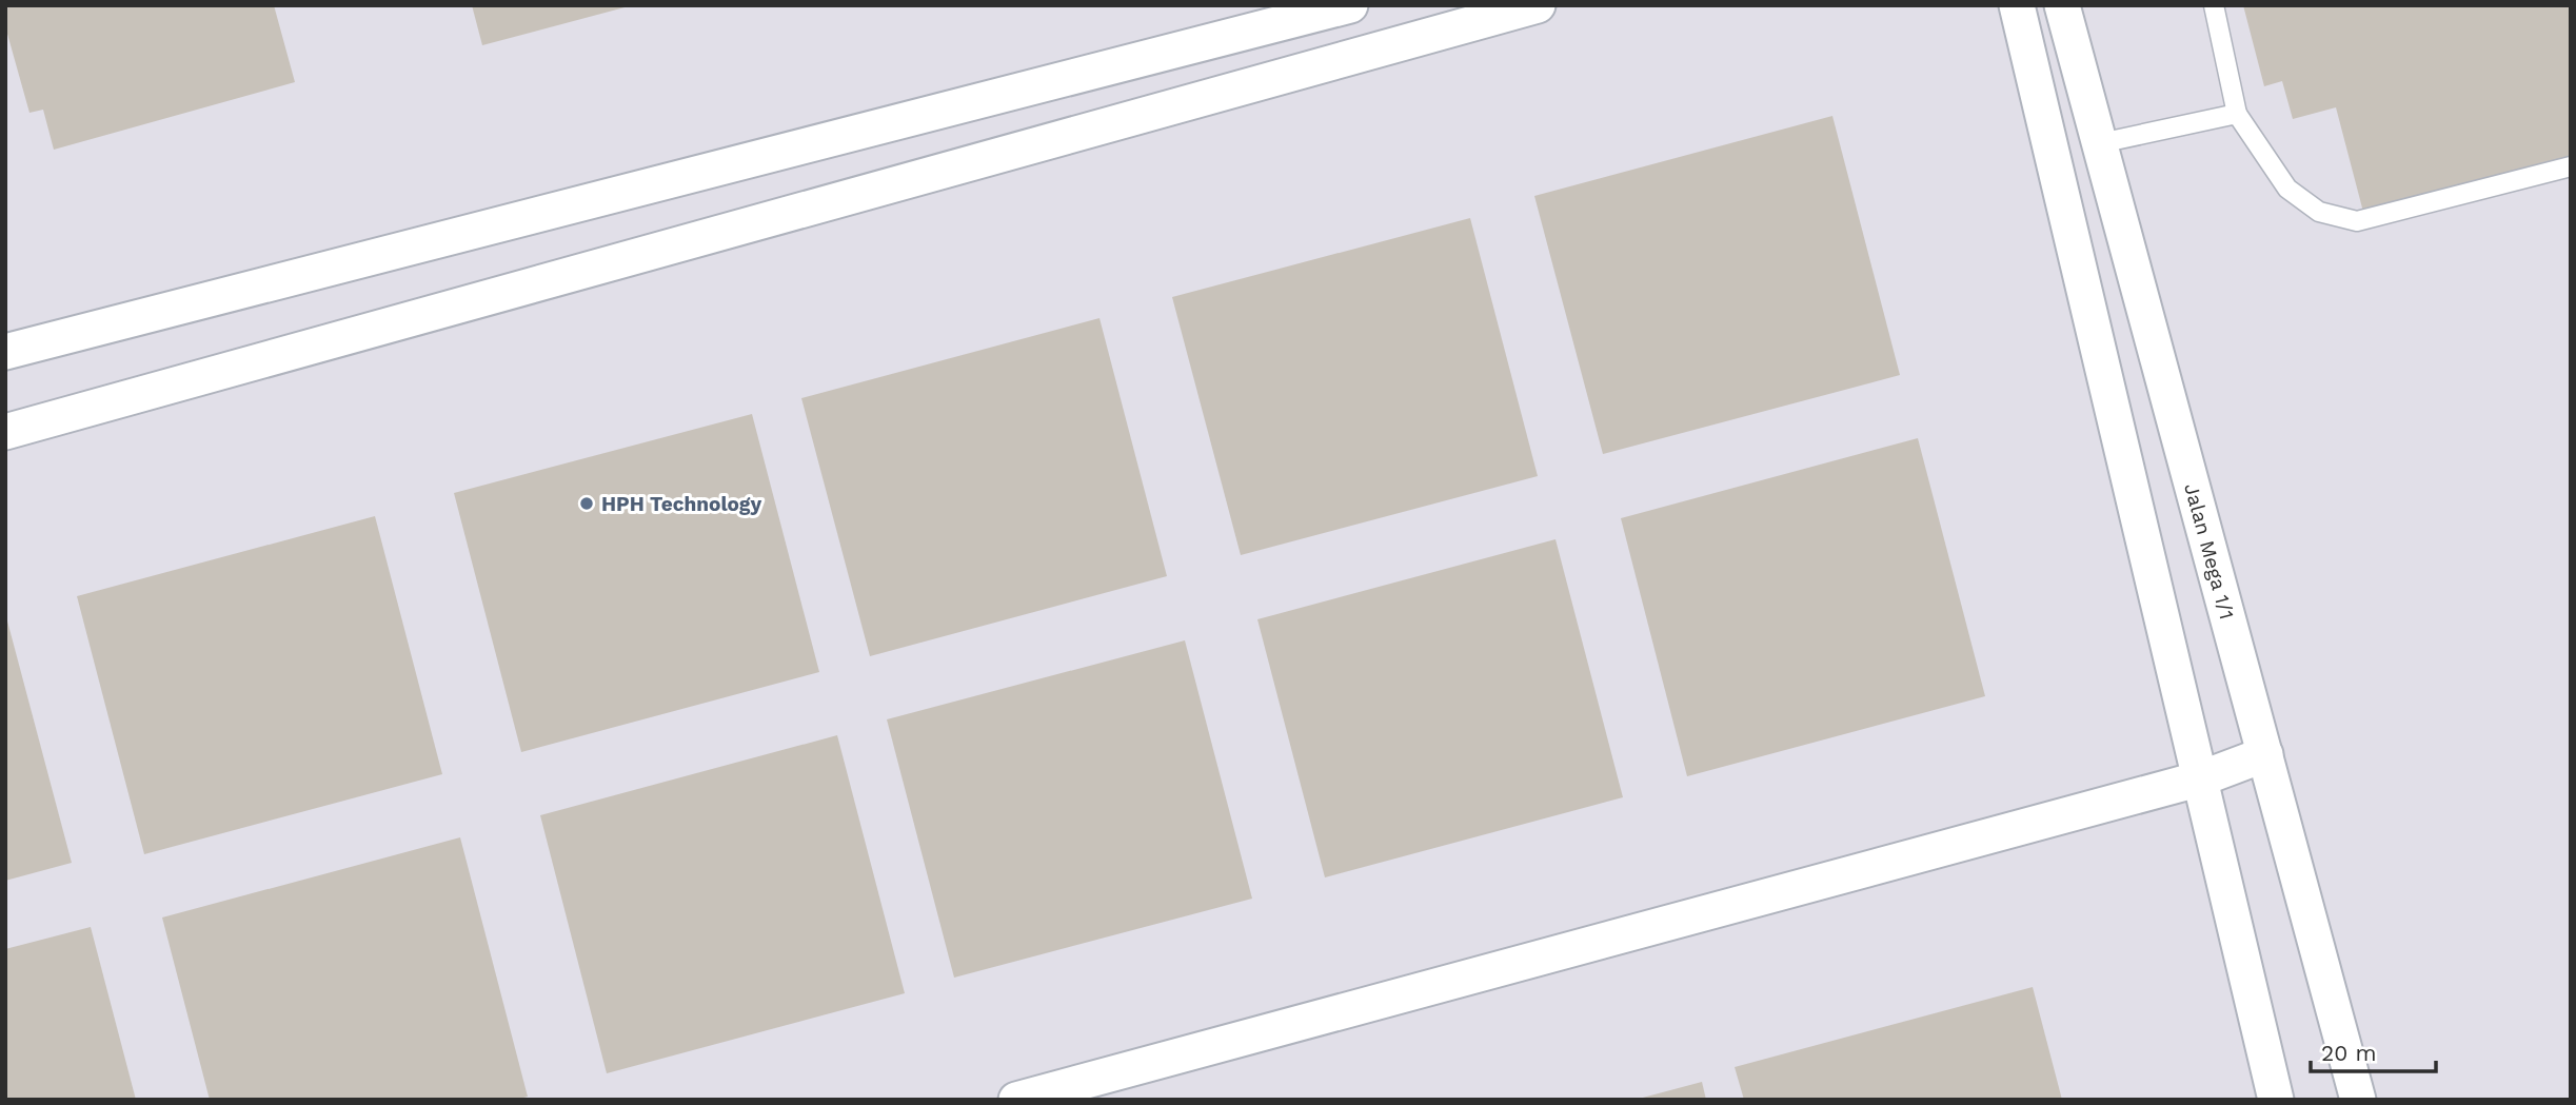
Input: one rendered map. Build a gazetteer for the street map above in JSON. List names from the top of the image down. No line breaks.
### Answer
{"streets":{"street":["Jalan Mega 1/1"]},"places":["HPH Technology"],"scale_bar":"20 m"}
